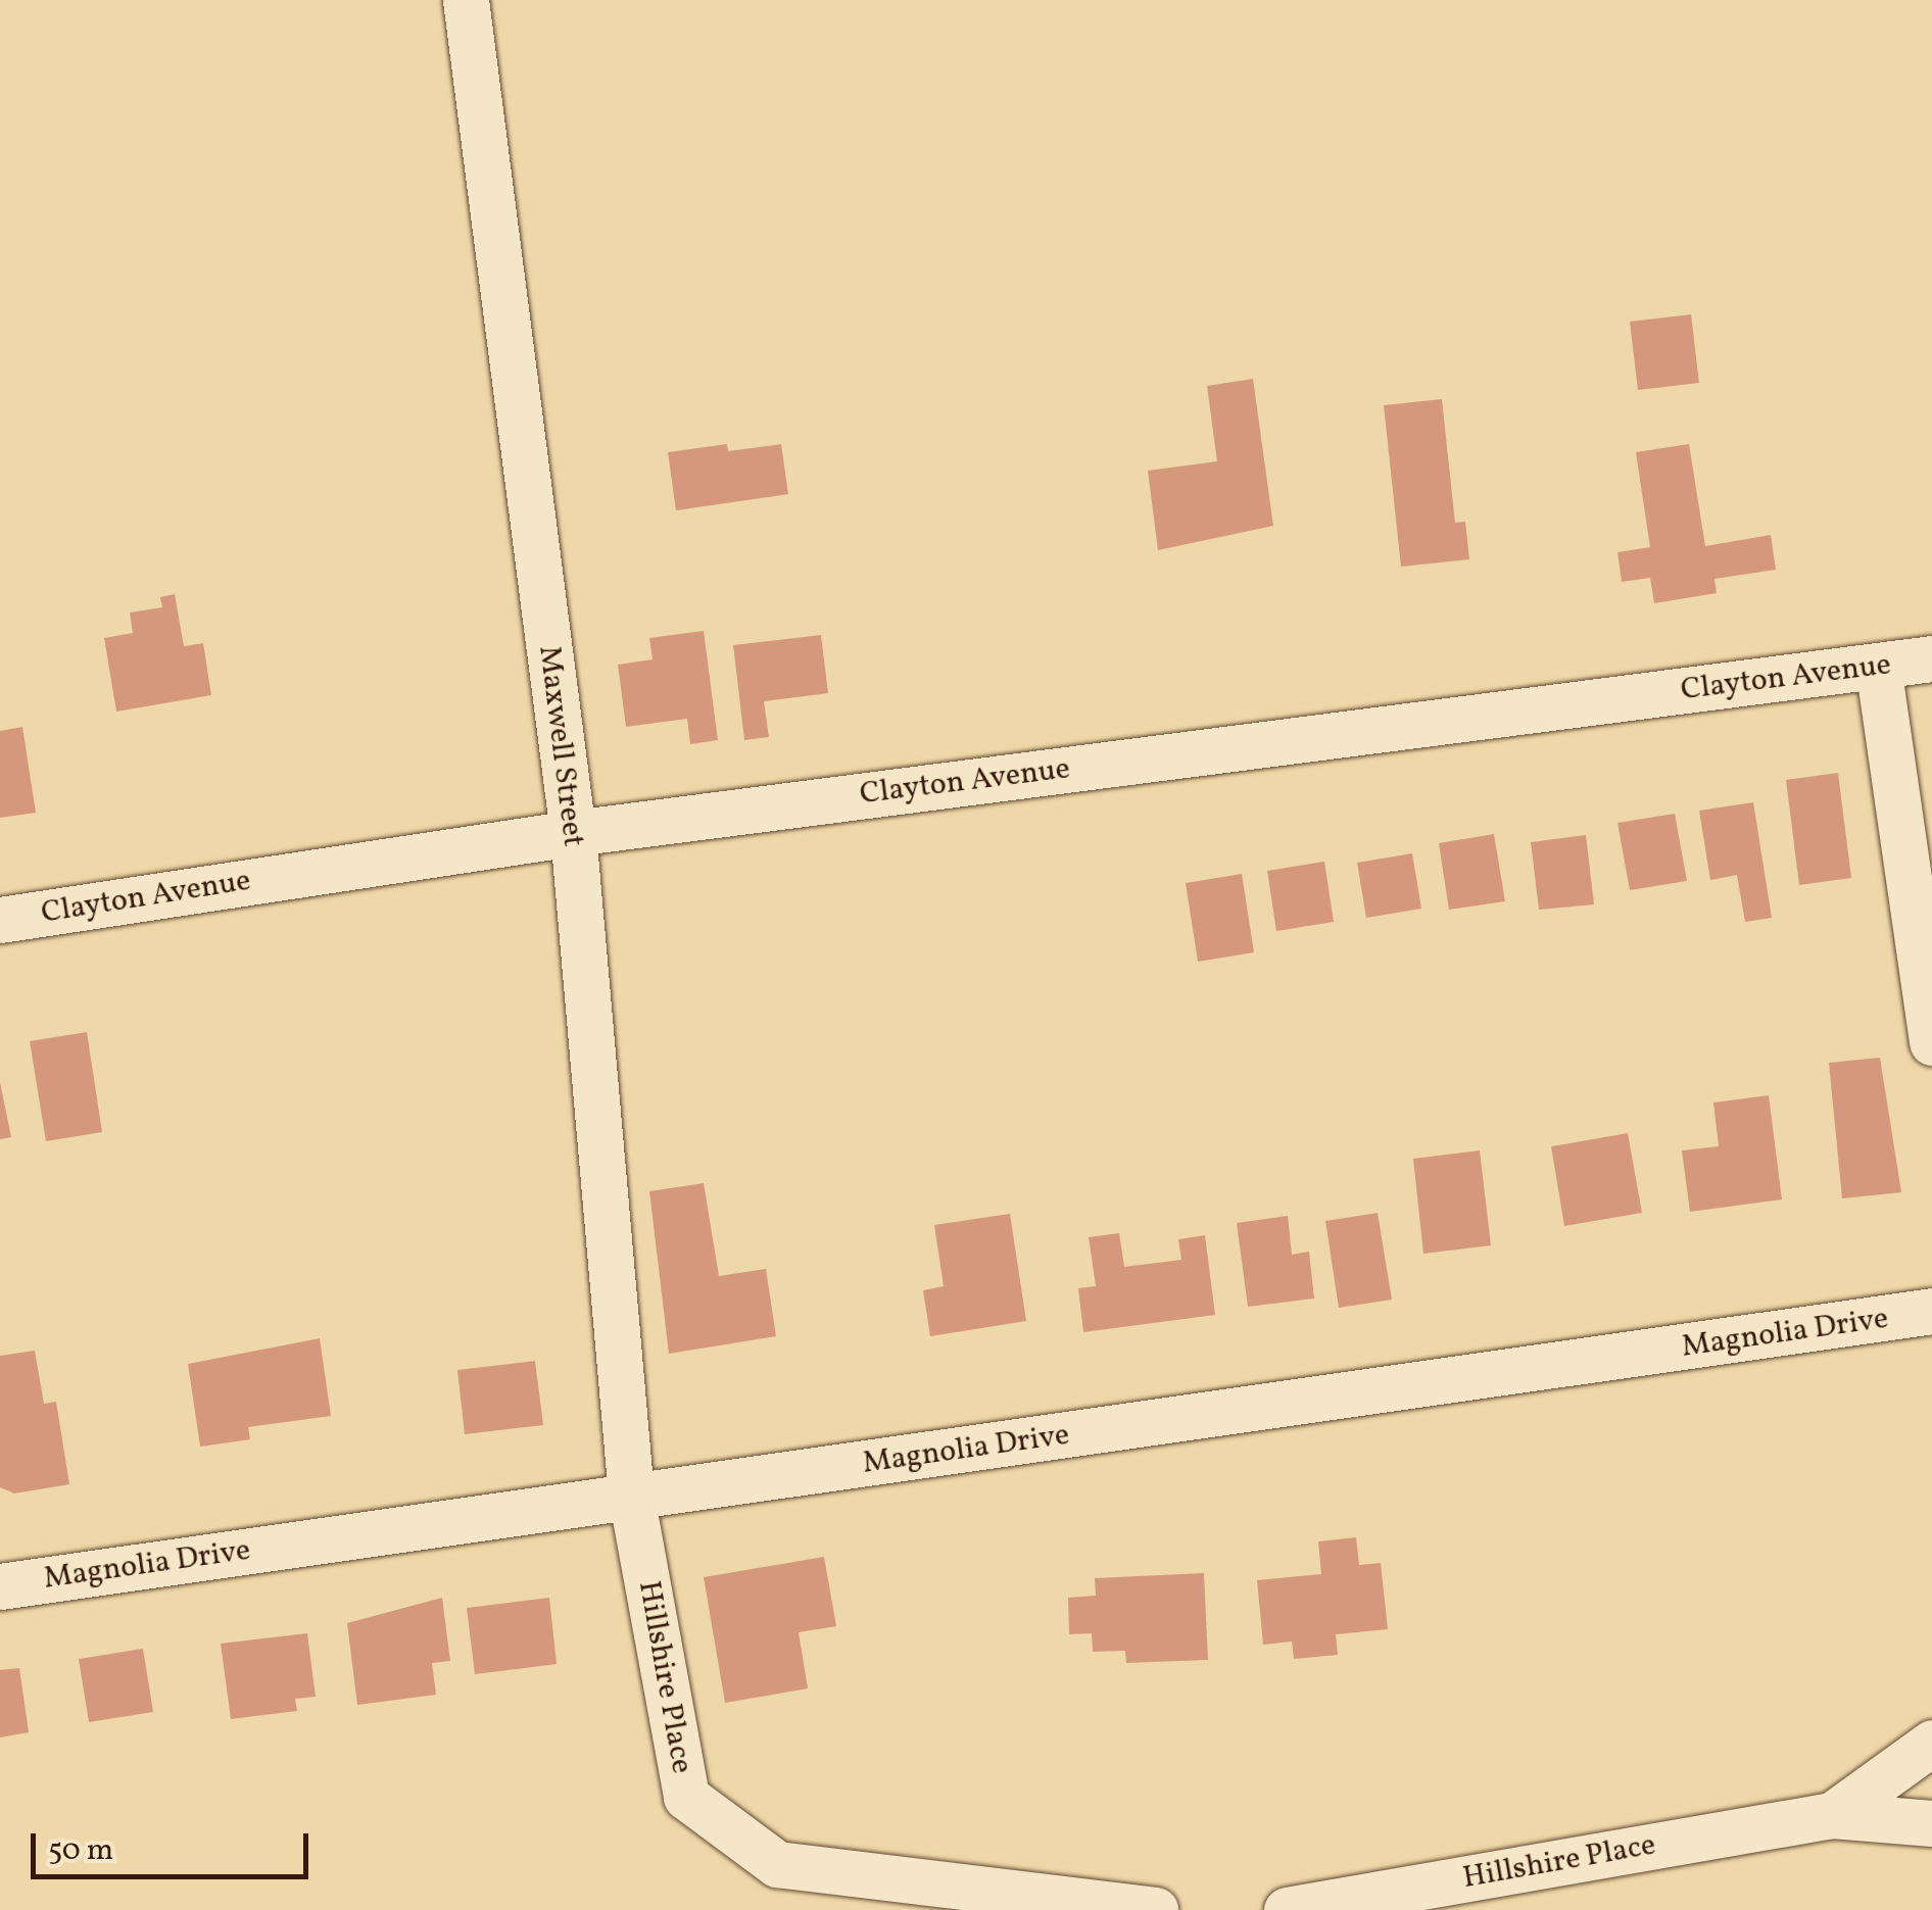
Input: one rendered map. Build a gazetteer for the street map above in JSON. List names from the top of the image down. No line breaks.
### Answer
{"streets":{"street":["Clayton Avenue","Maxwell Street","Magnolia Drive","Hillshire Place"]},"crossings":[["Clayton Avenue","Maxwell Street"],["Maxwell Street","Magnolia Drive"],["Maxwell Street","Hillshire Place"],["Magnolia Drive","Hillshire Place"]],"scale_bar":"50 m"}
